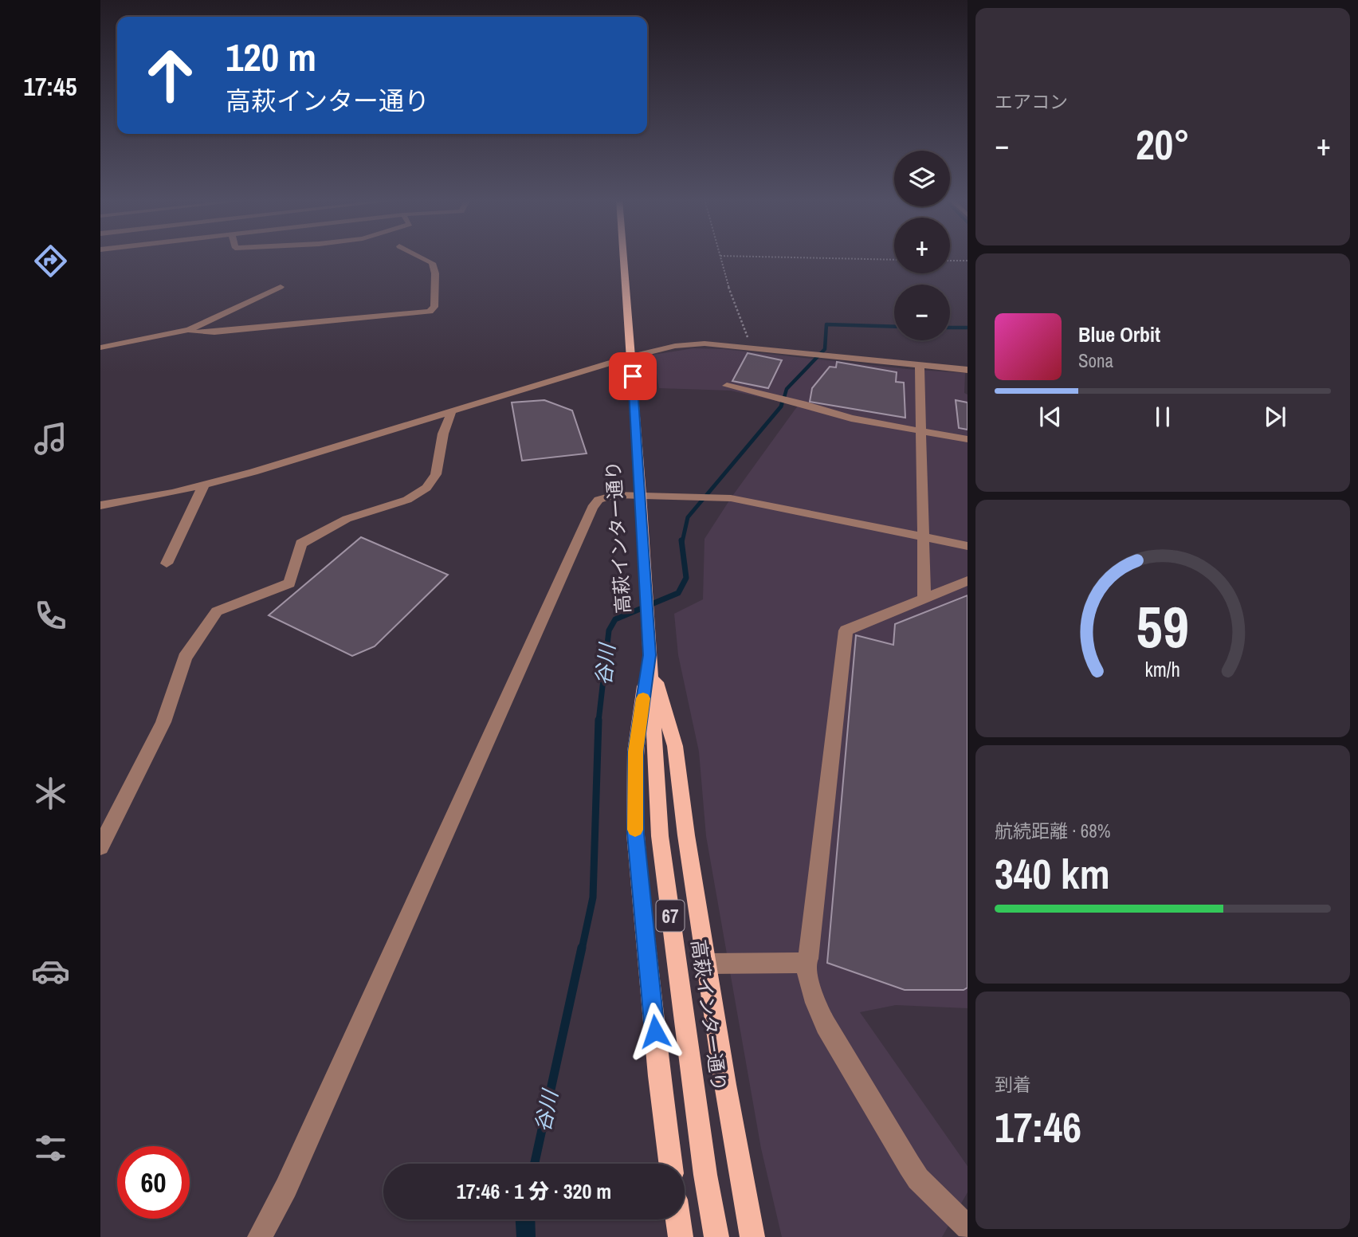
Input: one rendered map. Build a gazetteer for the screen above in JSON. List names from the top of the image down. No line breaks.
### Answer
{"streets":{"main road":["高萩インター通り","67"]},"water":["谷川"],"page":{"tabs":"17:45","tile":["エアコン",["航続距離 · 68%","340 km"],["到着","17:46"]],"turn":["120 m","高萩インター通り"],"heat":["−","20°","+"],"map_buttons":["+","−"],"song":["Blue Orbit","Sona"],"limit":"60","trip":"17:46 · 1 分 · 320 m","gauge":["59","km/h"]}}
